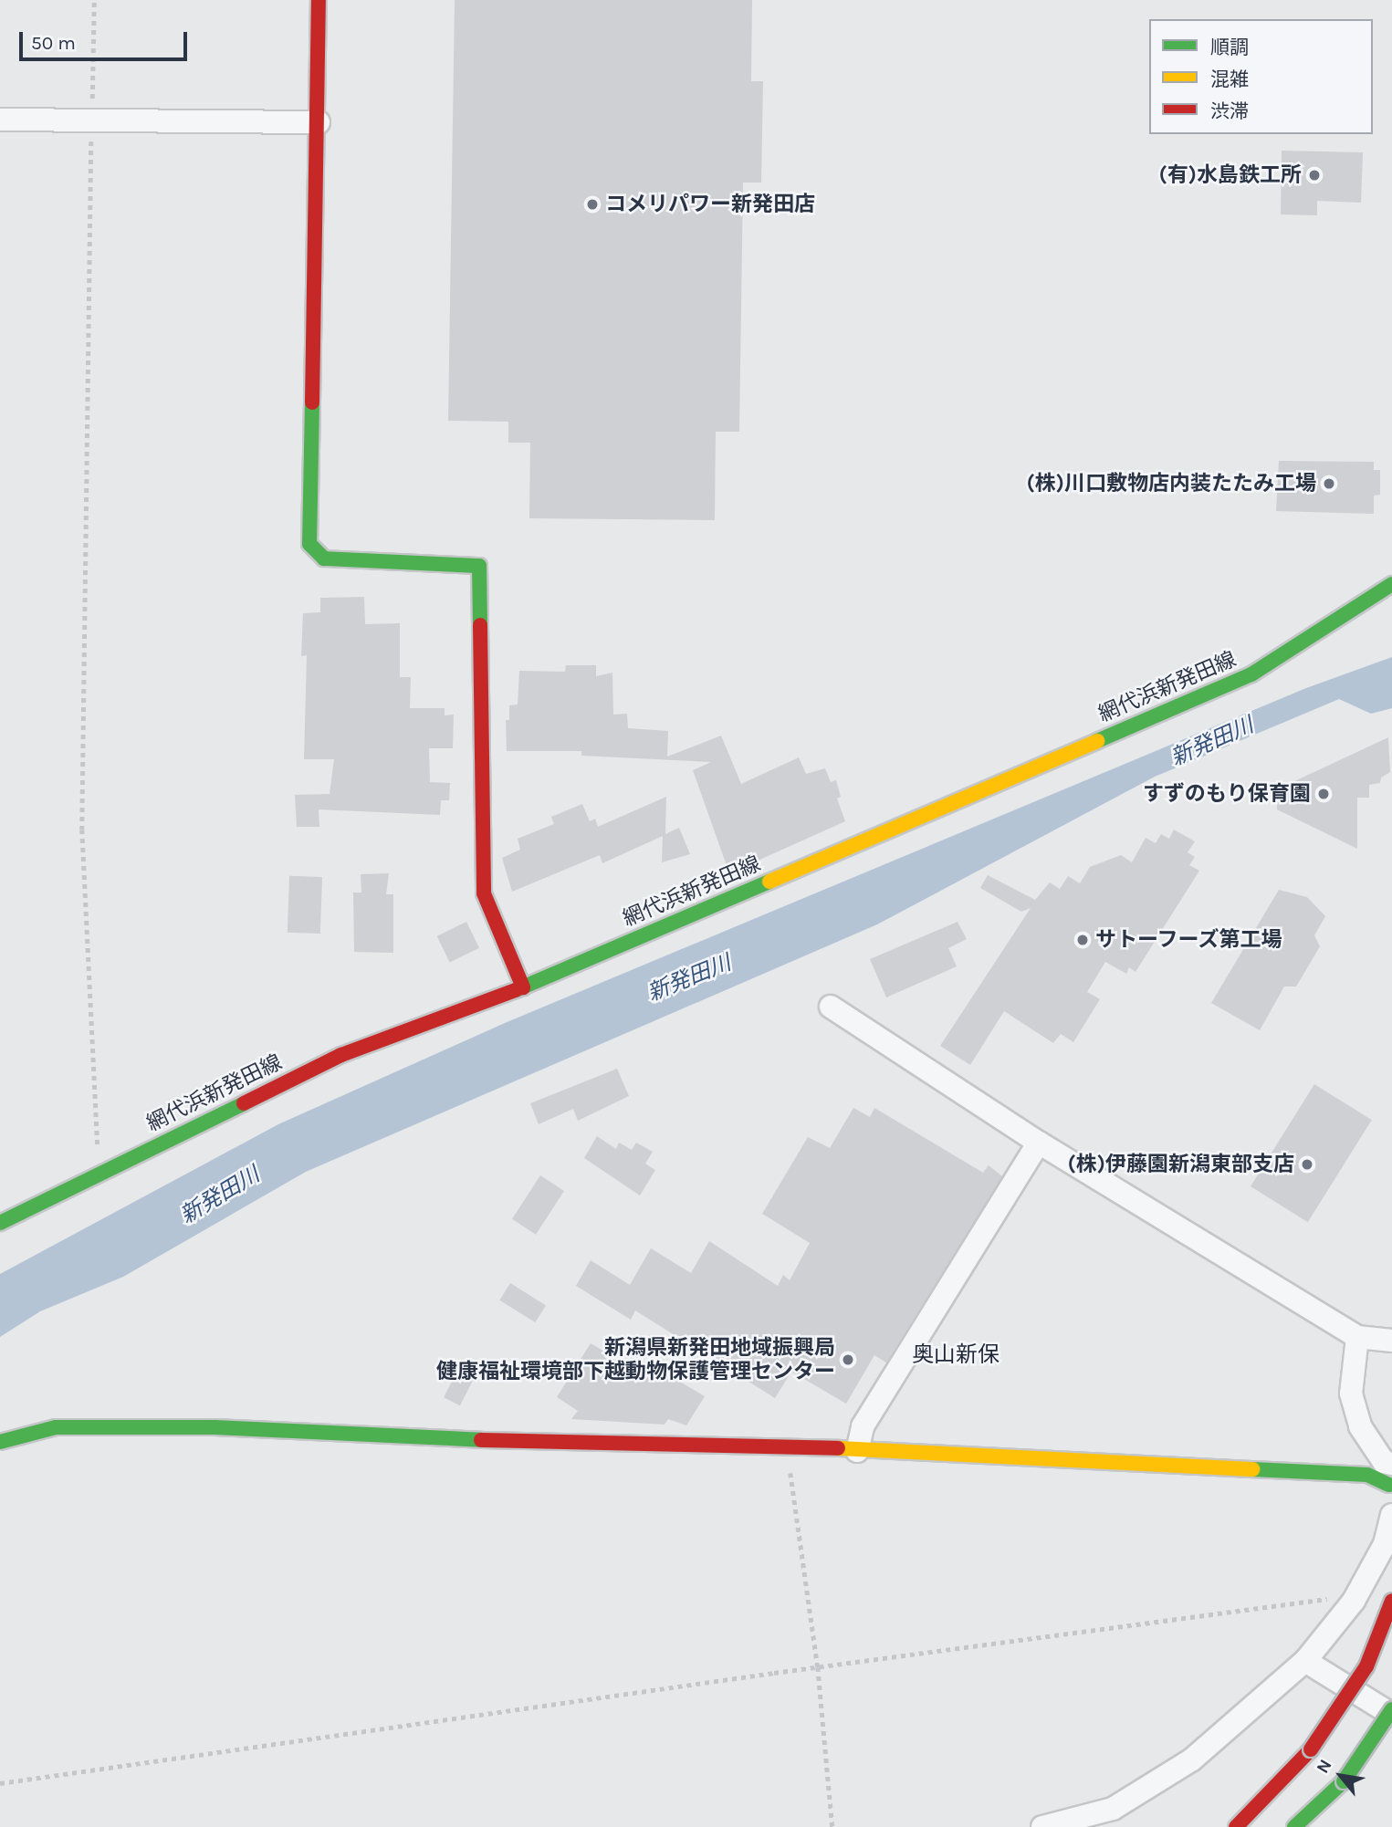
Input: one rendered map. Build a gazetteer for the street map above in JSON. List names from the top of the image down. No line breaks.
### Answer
{"streets":{"main road":["網代浜新発田線"]},"districts":["奥山新保"],"water":["新発田川"],"places":["(有)水島鉄工所","コメリパワー新発田店","(株)川口敷物店内装たたみ工場","すずのもり保育園","サトーフーズ第工場","(株)伊藤園新潟東部支店","新潟県新発田地域振興局 健康福祉環境部下越動物保護管理センター"],"legend":["順調","混雑","渋滞"],"scale_bar":"50 m","north":"top left"}
